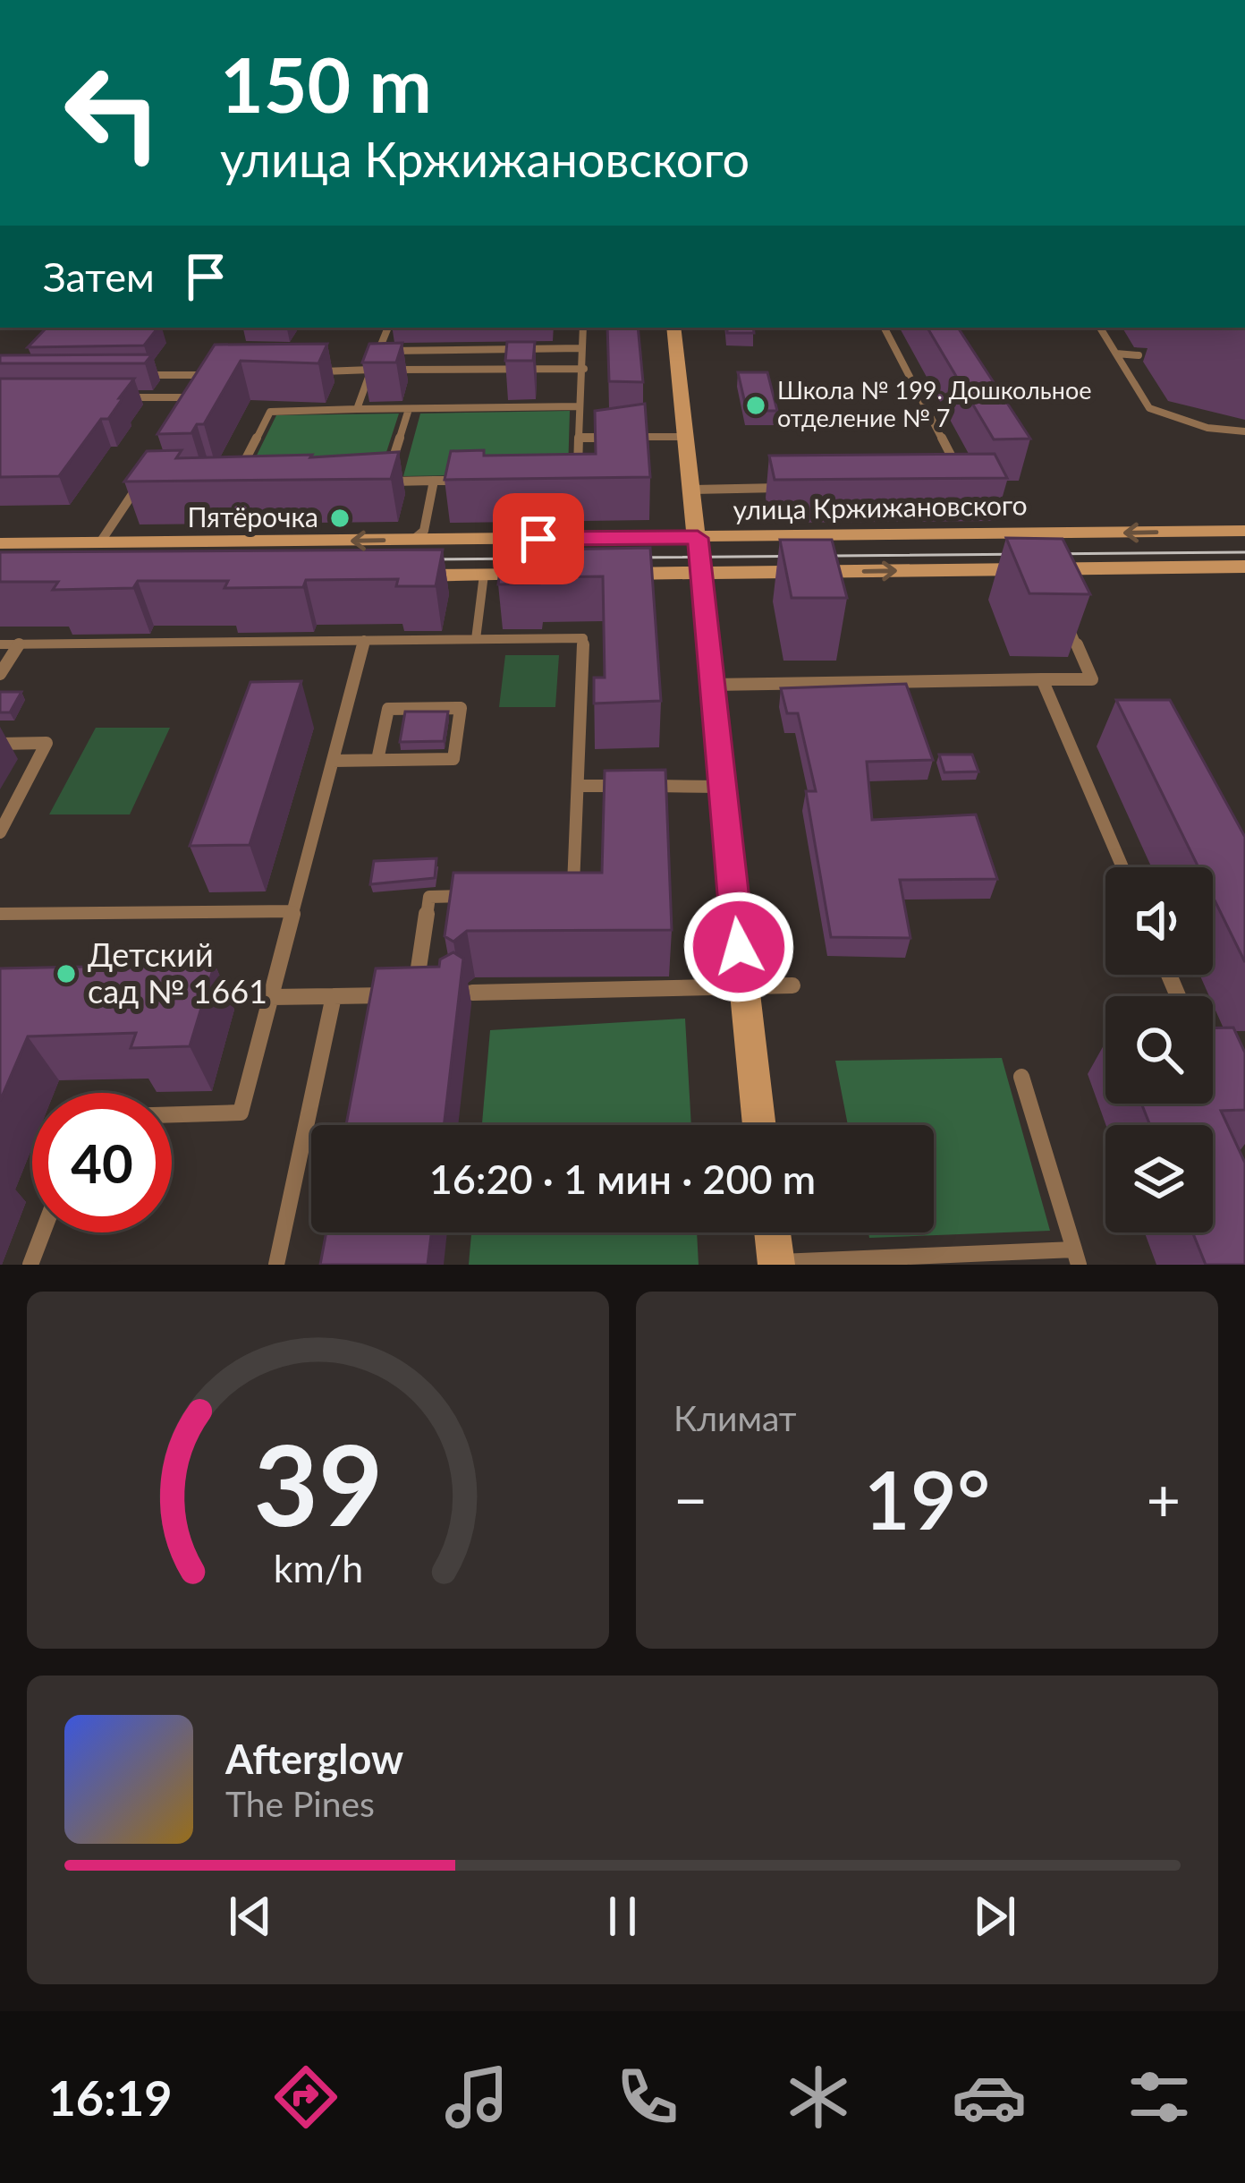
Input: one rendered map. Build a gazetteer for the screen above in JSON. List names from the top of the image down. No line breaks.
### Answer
{"streets":{"street":["улица Кржижановского"]},"places":["Школа № 199. Дошкольное отделение № 7","Пятёрочка","Детский сад № 1661"],"page":{"turn":["150 m","улица Кржижановского"],"then":"Затем","limit":"40","trip":"16:20 · 1 мин · 200 m","tile":"Климат","heat":["−","19°","+"],"song":["Afterglow","The Pines"],"tabs":"16:19","gauge":["39","km/h"]}}
